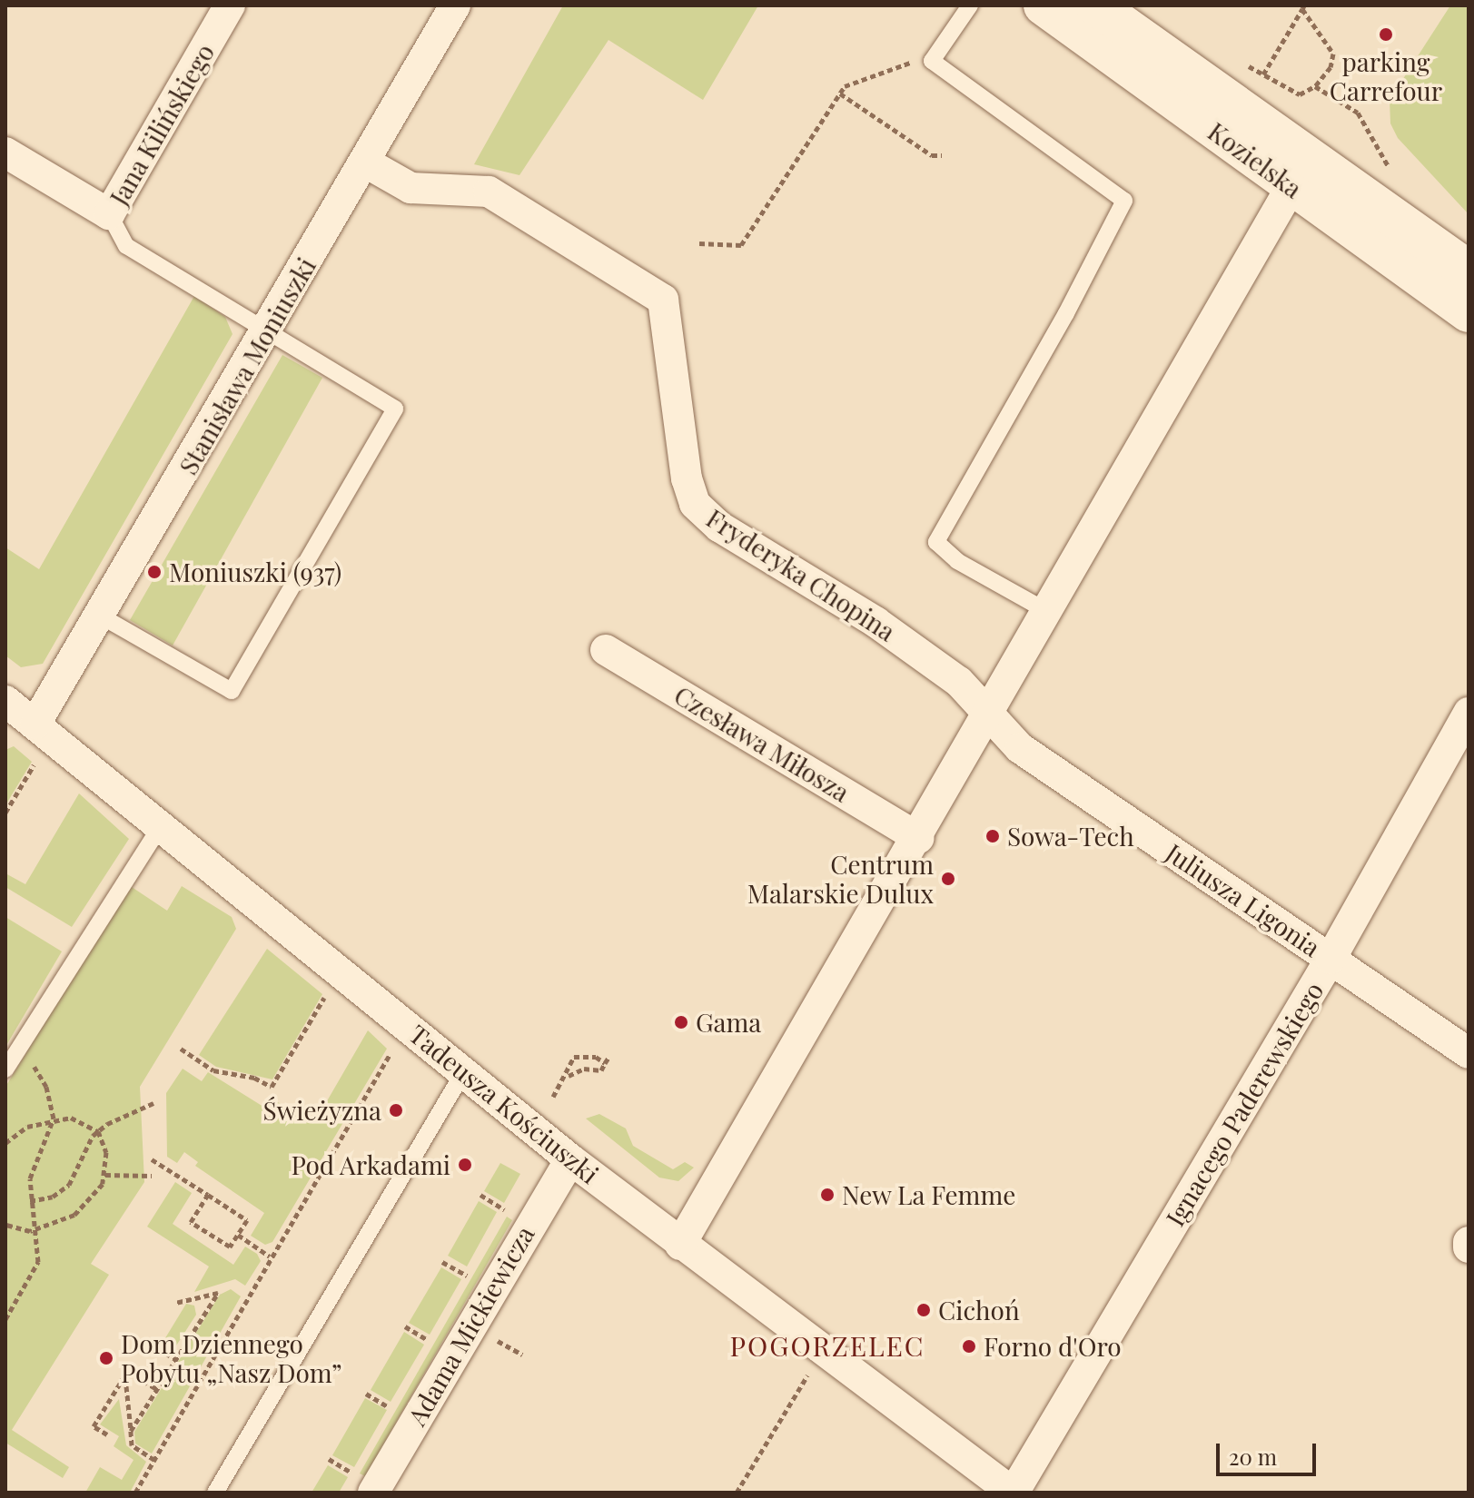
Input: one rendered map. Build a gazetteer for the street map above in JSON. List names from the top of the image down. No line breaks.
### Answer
{"streets":{"main road":["Kozielska"],"street":["Jana Kilińskiego","Stanisława Moniuszki","Fryderyka Chopina","Czesława Miłosza","Juliusza Ligonia","Tadeusza Kościuszki","Ignacego Paderewskiego","Adama Mickiewicza"]},"crossings":[["Stanisława Moniuszki","Fryderyka Chopina"],["Stanisława Moniuszki","Tadeusza Kościuszki"],["Fryderyka Chopina","Juliusza Ligonia"],["Juliusza Ligonia","Ignacego Paderewskiego"],["Tadeusza Kościuszki","Ignacego Paderewskiego"],["Tadeusza Kościuszki","Adama Mickiewicza"]],"districts":["POGORZELEC"],"places":["parking Carrefour","Moniuszki (937)","Sowa-Tech","Centrum Malarskie Dulux","Gama","Świeżyzna","Pod Arkadami","New La Femme","Cichoń","Forno d'Oro","Dom Dziennego Pobytu „Nasz Dom”"],"scale_bar":"20 m"}
